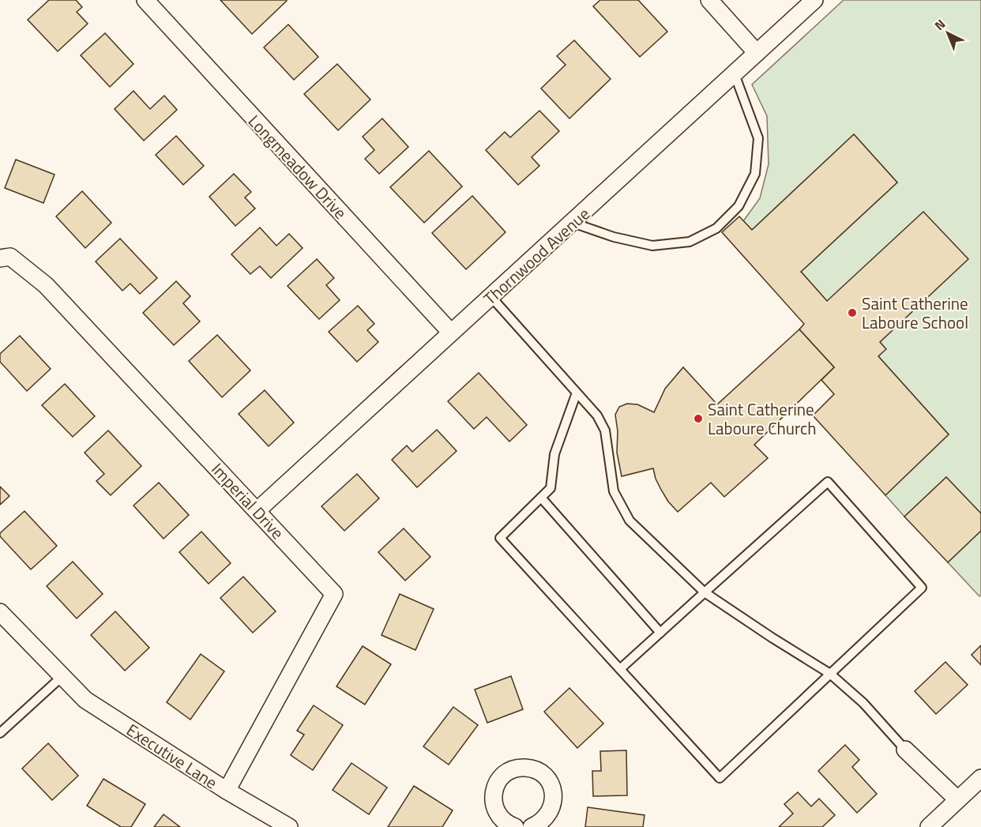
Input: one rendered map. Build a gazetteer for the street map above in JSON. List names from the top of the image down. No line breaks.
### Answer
{"streets":{"street":["Longmeadow Drive","Thornwood Avenue","Imperial Drive","Executive Lane"]},"crossings":[["Longmeadow Drive","Thornwood Avenue"],["Thornwood Avenue","Imperial Drive"],["Imperial Drive","Executive Lane"]],"places":["Saint Catherine Laboure School","Saint Catherine Laboure Church"],"north":"top left"}
